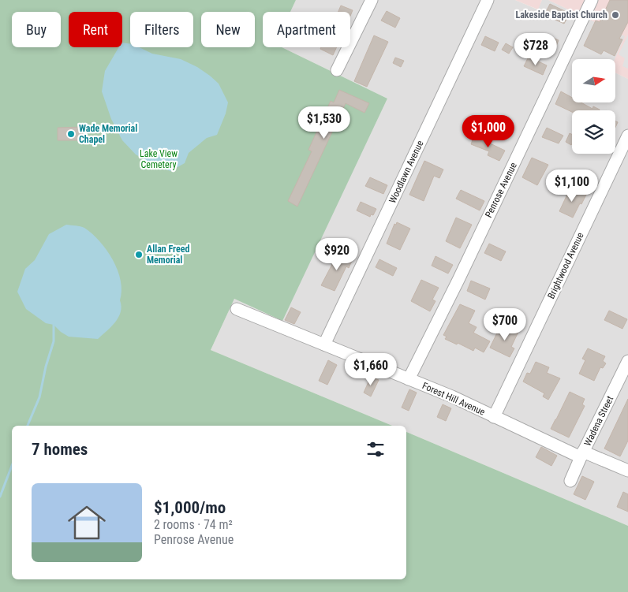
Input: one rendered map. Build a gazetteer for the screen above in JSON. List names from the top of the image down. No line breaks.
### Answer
{"streets":{"street":["Woodlawn Avenue","Penrose Avenue","Brightwood Avenue","Forest Hill Avenue","Wadena Street"]},"crossings":[["Woodlawn Avenue","Forest Hill Avenue"],["Penrose Avenue","Forest Hill Avenue"],["Brightwood Avenue","Forest Hill Avenue"],["Forest Hill Avenue","Wadena Street"]],"parks":["Lake View Cemetery"],"places":["Lakeside Baptist Church","Wade Memorial Chapel","Allan Freed Memorial"],"north":"right","page":{"chip":["Buy","Rent","Filters","New","Apartment"],"price":["$728","$1,530","$1,000","$1,100","$920","$700","$1,660"],"heading":"7 homes","list":[{"name":"$1,000/mo","note":"2 rooms · 74 m² · Penrose Avenue"}]}}
